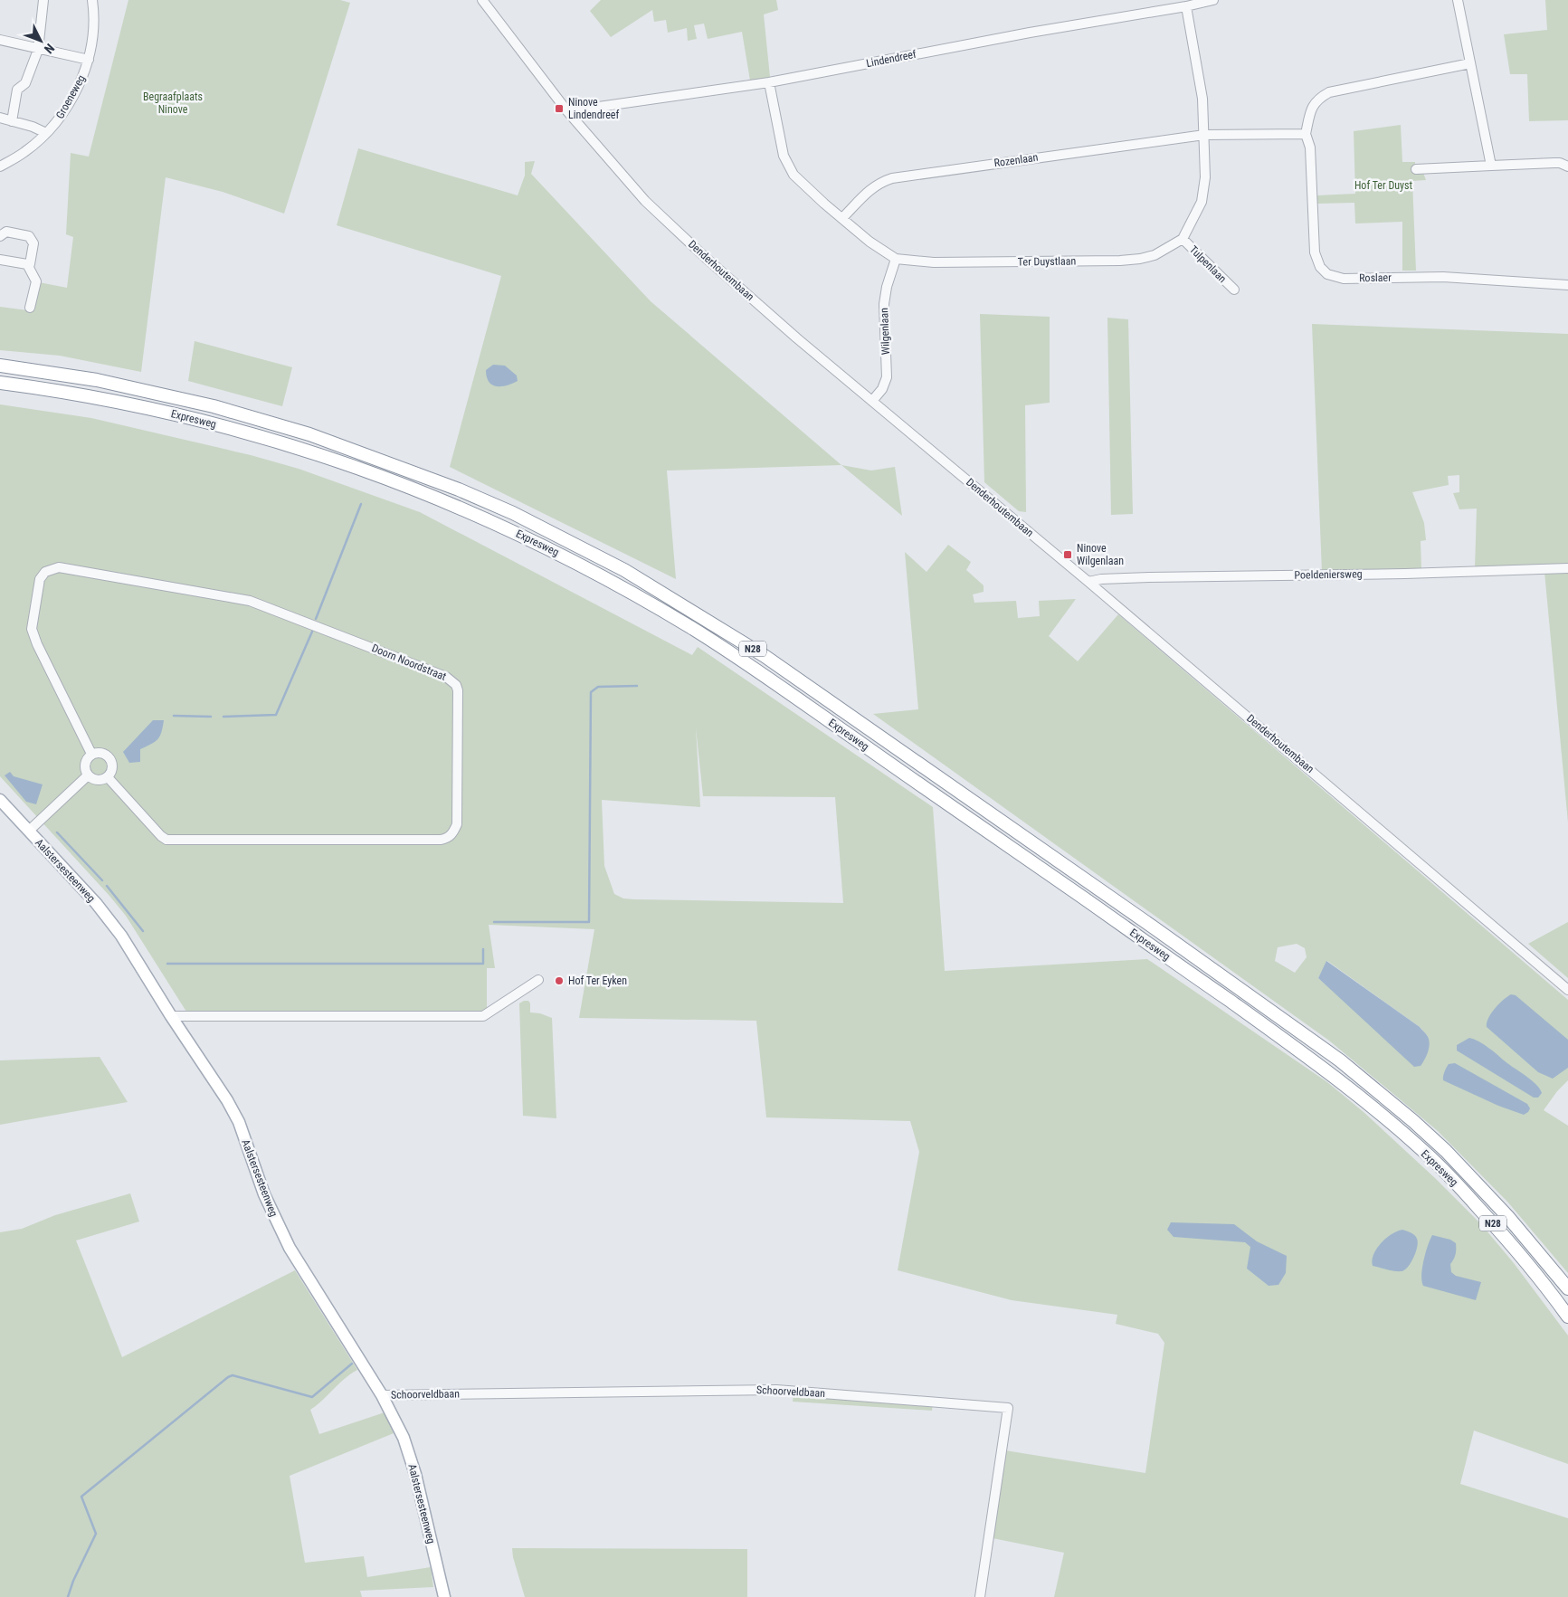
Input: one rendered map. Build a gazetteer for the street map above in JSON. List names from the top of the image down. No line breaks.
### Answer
{"streets":{"highway":["Expresweg","N28"],"main road":["Aalstersesteenweg"],"street":["Lindendreef","Groeneweg","Rozenlaan","Ter Duystlaan","Tulpenlaan","Denderhoutembaan","Roslaer","Wilgenlaan","Poeldeniersweg","Doorn Noordstraat","Schoorveldbaan"]},"crossings":[["Lindendreef","Ter Duystlaan"],["Lindendreef","Denderhoutembaan"],["Rozenlaan","Ter Duystlaan"],["Ter Duystlaan","Tulpenlaan"],["Ter Duystlaan","Wilgenlaan"],["Denderhoutembaan","Wilgenlaan"],["Denderhoutembaan","Poeldeniersweg"],["Aalstersesteenweg","Schoorveldbaan"]],"parks":["Begraafplaats Ninove","Hof Ter Duyst"],"places":{"transit":["Ninove Lindendreef","Ninove Wilgenlaan"],"other":["Hof Ter Eyken"]},"north":"bottom right"}
